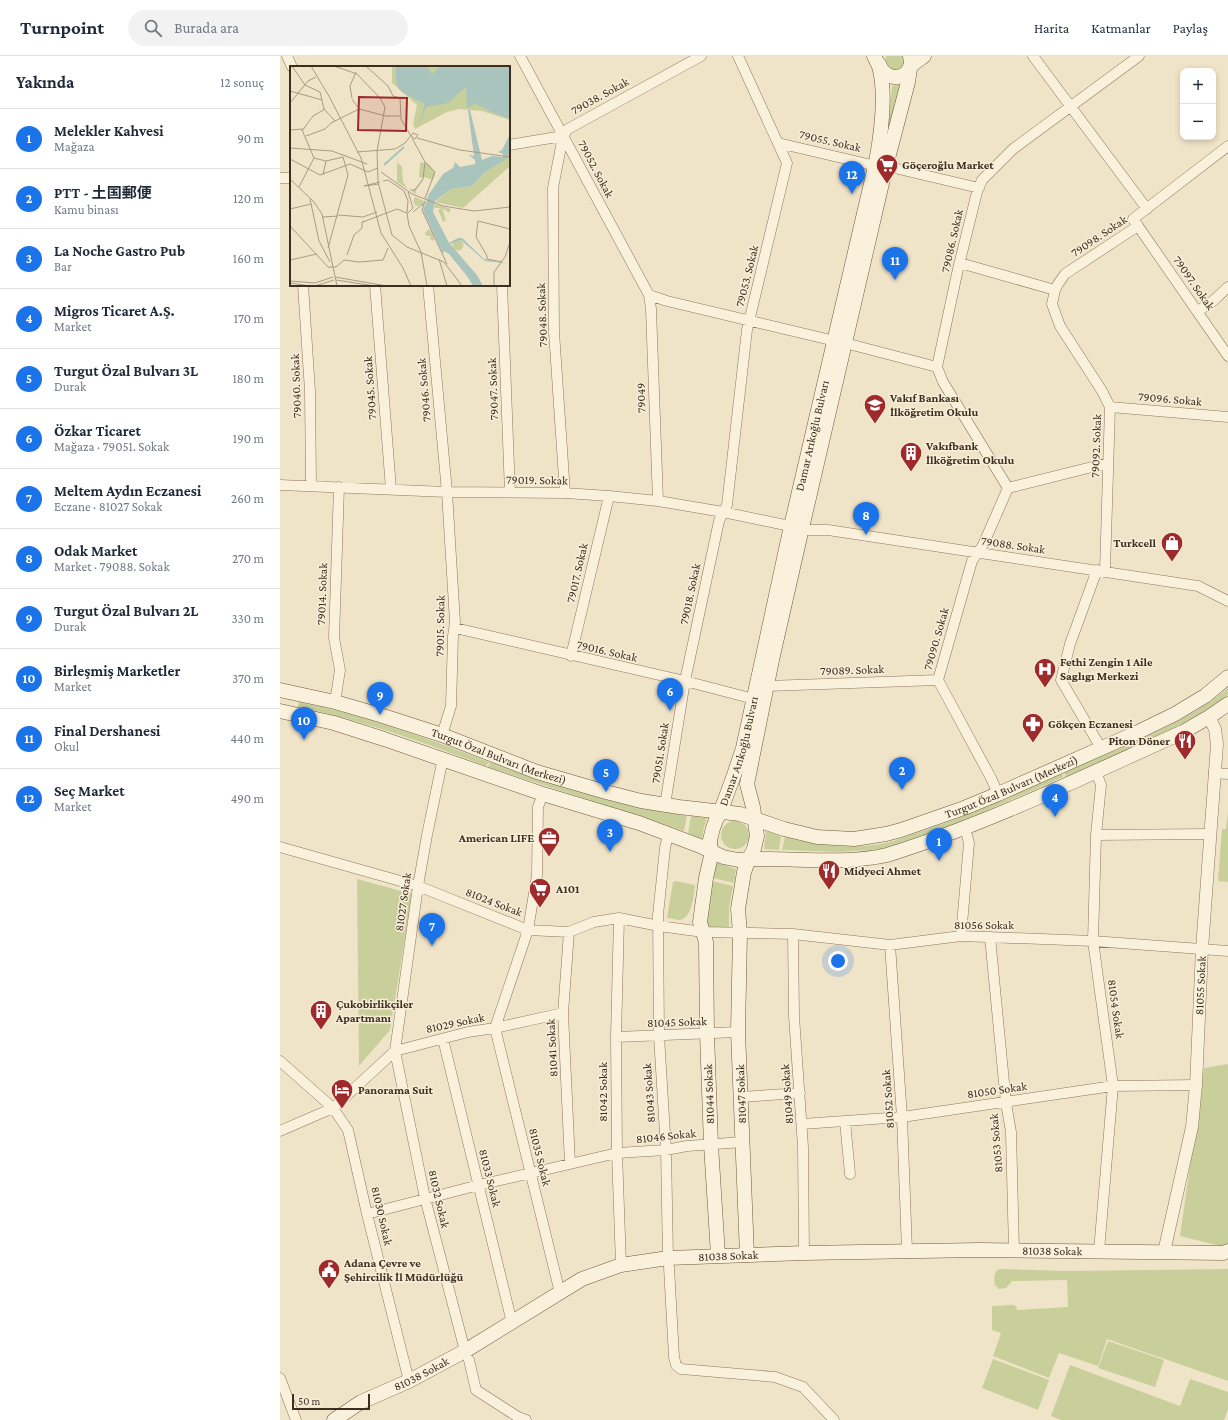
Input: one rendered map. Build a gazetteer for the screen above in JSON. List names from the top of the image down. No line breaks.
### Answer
{"streets":{"main road":["Damar Arıkoğlu Bulvarı","Turgut Özal Bulvarı (Merkezi)","81044 Sokak","81047 Sokak","81038 Sokak"],"street":["79038. Sokak","79055. Sokak","79052. Sokak","79098. Sokak","79086. Sokak","79053. Sokak","79097. Sokak","79048. Sokak","79040. Sokak","79045. Sokak","79047. Sokak","79046. Sokak","79049","79096. Sokak","79092. Sokak","79019. Sokak","79088. Sokak","79017. Sokak","79014. Sokak","79018. Sokak","79015. Sokak","79090. Sokak","79016. Sokak","79089. Sokak","79051. Sokak","81027 Sokak","81024 Sokak","81056 Sokak","81055 Sokak","81054 Sokak","81045 Sokak","81029 Sokak","81041 Sokak","81050 Sokak","81042 Sokak","81043 Sokak","81049 Sokak","81052 Sokak","81046 Sokak","81053 Sokak","81035 Sokak","81033 Sokak","81032 Sokak","81030 Sokak"]},"crossings":[["79038. Sokak","79052. Sokak"],["79038. Sokak","79048. Sokak"],["79055. Sokak","79086. Sokak"],["79055. Sokak","79053. Sokak"],["79055. Sokak","Damar Arıkoğlu Bulvarı"],["79052. Sokak","79048. Sokak"],["79052. Sokak","79049"],["79098. Sokak","79097. Sokak"],["79098. Sokak","79092. Sokak"],["79053. Sokak","79019. Sokak"],["79053. Sokak","79018. Sokak"],["79048. Sokak","79019. Sokak"],["79040. Sokak","79019. Sokak"],["79045. Sokak","79019. Sokak"],["79047. Sokak","79019. Sokak"],["79046. Sokak","79019. Sokak"],["79046. Sokak","79015. Sokak"],["79049","79019. Sokak"],["79096. Sokak","79092. Sokak"],["Damar Arıkoğlu Bulvarı","79019. Sokak"],["Damar Arıkoğlu Bulvarı","79088. Sokak"],["Damar Arıkoğlu Bulvarı","79016. Sokak"],["Damar Arıkoğlu Bulvarı","79089. Sokak"],["Damar Arıkoğlu Bulvarı","Turgut Özal Bulvarı (Merkezi)"],["Damar Arıkoğlu Bulvarı","81044 Sokak"],["Damar Arıkoğlu Bulvarı","81047 Sokak"],["79092. Sokak","79088. Sokak"],["79092. Sokak","Turgut Özal Bulvarı (Merkezi)"],["79019. Sokak","79088. Sokak"],["79019. Sokak","79017. Sokak"],["79019. Sokak","79014. Sokak"],["79019. Sokak","79018. Sokak"],["79019. Sokak","79015. Sokak"],["79088. Sokak","79090. Sokak"],["79017. Sokak","79016. Sokak"],["79014. Sokak","Turgut Özal Bulvarı (Merkezi)"],["79018. Sokak","79016. Sokak"],["79018. Sokak","79051. Sokak"],["79015. Sokak","79016. Sokak"],["79015. Sokak","Turgut Özal Bulvarı (Merkezi)"],["79090. Sokak","79089. Sokak"],["79090. Sokak","Turgut Özal Bulvarı (Merkezi)"],["79016. Sokak","79051. Sokak"],["79051. Sokak","Turgut Özal Bulvarı (Merkezi)"],["Turgut Özal Bulvarı (Merkezi)","81027 Sokak"],["Turgut Özal Bulvarı (Merkezi)","81055 Sokak"],["Turgut Özal Bulvarı (Merkezi)","81054 Sokak"],["Turgut Özal Bulvarı (Merkezi)","81029 Sokak"],["Turgut Özal Bulvarı (Merkezi)","81043 Sokak"],["Turgut Özal Bulvarı (Merkezi)","81044 Sokak"],["Turgut Özal Bulvarı (Merkezi)","81047 Sokak"],["81027 Sokak","81024 Sokak"],["81027 Sokak","81029 Sokak"],["81027 Sokak","81032 Sokak"],["81024 Sokak","81056 Sokak"],["81024 Sokak","81029 Sokak"],["81024 Sokak","81041 Sokak"],["81024 Sokak","81042 Sokak"],["81024 Sokak","81043 Sokak"],["81024 Sokak","81044 Sokak"],["81024 Sokak","81047 Sokak"],["81056 Sokak","81055 Sokak"],["81056 Sokak","81054 Sokak"],["81056 Sokak","81047 Sokak"],["81056 Sokak","81049 Sokak"],["81056 Sokak","81052 Sokak"],["81056 Sokak","81053 Sokak"],["81055 Sokak","81050 Sokak"],["81055 Sokak","81038 Sokak"],["81054 Sokak","81050 Sokak"],["81054 Sokak","81038 Sokak"],["81045 Sokak","81042 Sokak"],["81045 Sokak","81043 Sokak"],["81045 Sokak","81044 Sokak"],["81045 Sokak","81047 Sokak"],["81029 Sokak","81035 Sokak"],["81029 Sokak","81033 Sokak"],["81029 Sokak","81032 Sokak"],["81029 Sokak","81030 Sokak"],["81041 Sokak","81046 Sokak"],["81050 Sokak","81049 Sokak"],["81050 Sokak","81052 Sokak"],["81050 Sokak","81053 Sokak"],["81042 Sokak","81046 Sokak"],["81042 Sokak","81038 Sokak"],["81043 Sokak","81046 Sokak"],["81043 Sokak","81038 Sokak"],["81044 Sokak","81047 Sokak"],["81044 Sokak","81046 Sokak"],["81044 Sokak","81038 Sokak"],["81047 Sokak","81046 Sokak"],["81047 Sokak","81038 Sokak"],["81049 Sokak","81038 Sokak"],["81052 Sokak","81038 Sokak"],["81046 Sokak","81035 Sokak"],["81046 Sokak","81033 Sokak"],["81046 Sokak","81032 Sokak"],["81046 Sokak","81030 Sokak"],["81053 Sokak","81038 Sokak"],["81035 Sokak","81038 Sokak"],["81033 Sokak","81038 Sokak"],["81032 Sokak","81038 Sokak"],["81030 Sokak","81038 Sokak"]],"places":{"supermarket":["Göçeroğlu Market","A101"],"school or university":["Vakıf Bankası İlköğretim Okulu"],"building":["Vakıfbank İlköğretim Okulu","Çukobirlikçiler Apartmanı"],"shop":["Turkcell"],"hospital":["Fethi Zengin 1 Aile Saglıgı Merkezi"],"pharmacy":["Gökçen Eczanesi"],"restaurant":["Piton Döner","Midyeci Ahmet"],"office":["American LIFE"],"hotel":["Panorama Suit"],"public building":["Adana Çevre ve Şehircilik İl Müdürlüğü"]},"scale_bar":"50 m","page":{"header":"Turnpoint","search":"Burada ara","nav":["Harita","Katmanlar","Paylaş"],"heading":["Yakında","12 sonuç"],"map_buttons":["+","−"],"list":[{"mark":"1","name":"Melekler Kahvesi","note":"Mağaza","value":"90 m"},{"mark":"2","name":"PTT - 土国郵便","note":"Kamu binası","value":"120 m"},{"mark":"3","name":"La Noche Gastro Pub","note":"Bar","value":"160 m"},{"mark":"4","name":"Migros Ticaret A.Ş.","note":"Market","value":"170 m"},{"mark":"5","name":"Turgut Özal Bulvarı 3L","note":"Durak","value":"180 m"},{"mark":"6","name":"Özkar Ticaret","note":"Mağaza · 79051. Sokak","value":"190 m"},{"mark":"7","name":"Meltem Aydın Eczanesi","note":"Eczane · 81027 Sokak","value":"260 m"},{"mark":"8","name":"Odak Market","note":"Market · 79088. Sokak","value":"270 m"},{"mark":"9","name":"Turgut Özal Bulvarı 2L","note":"Durak","value":"330 m"},{"mark":"10","name":"Birleşmiş Marketler","note":"Market","value":"370 m"},{"mark":"11","name":"Final Dershanesi","note":"Okul","value":"440 m"},{"mark":"12","name":"Seç Market","note":"Market","value":"490 m"}],"pins":["12","11","8","6","9","10","2","5","4","3","1","7"],"scale":"50 m"}}
